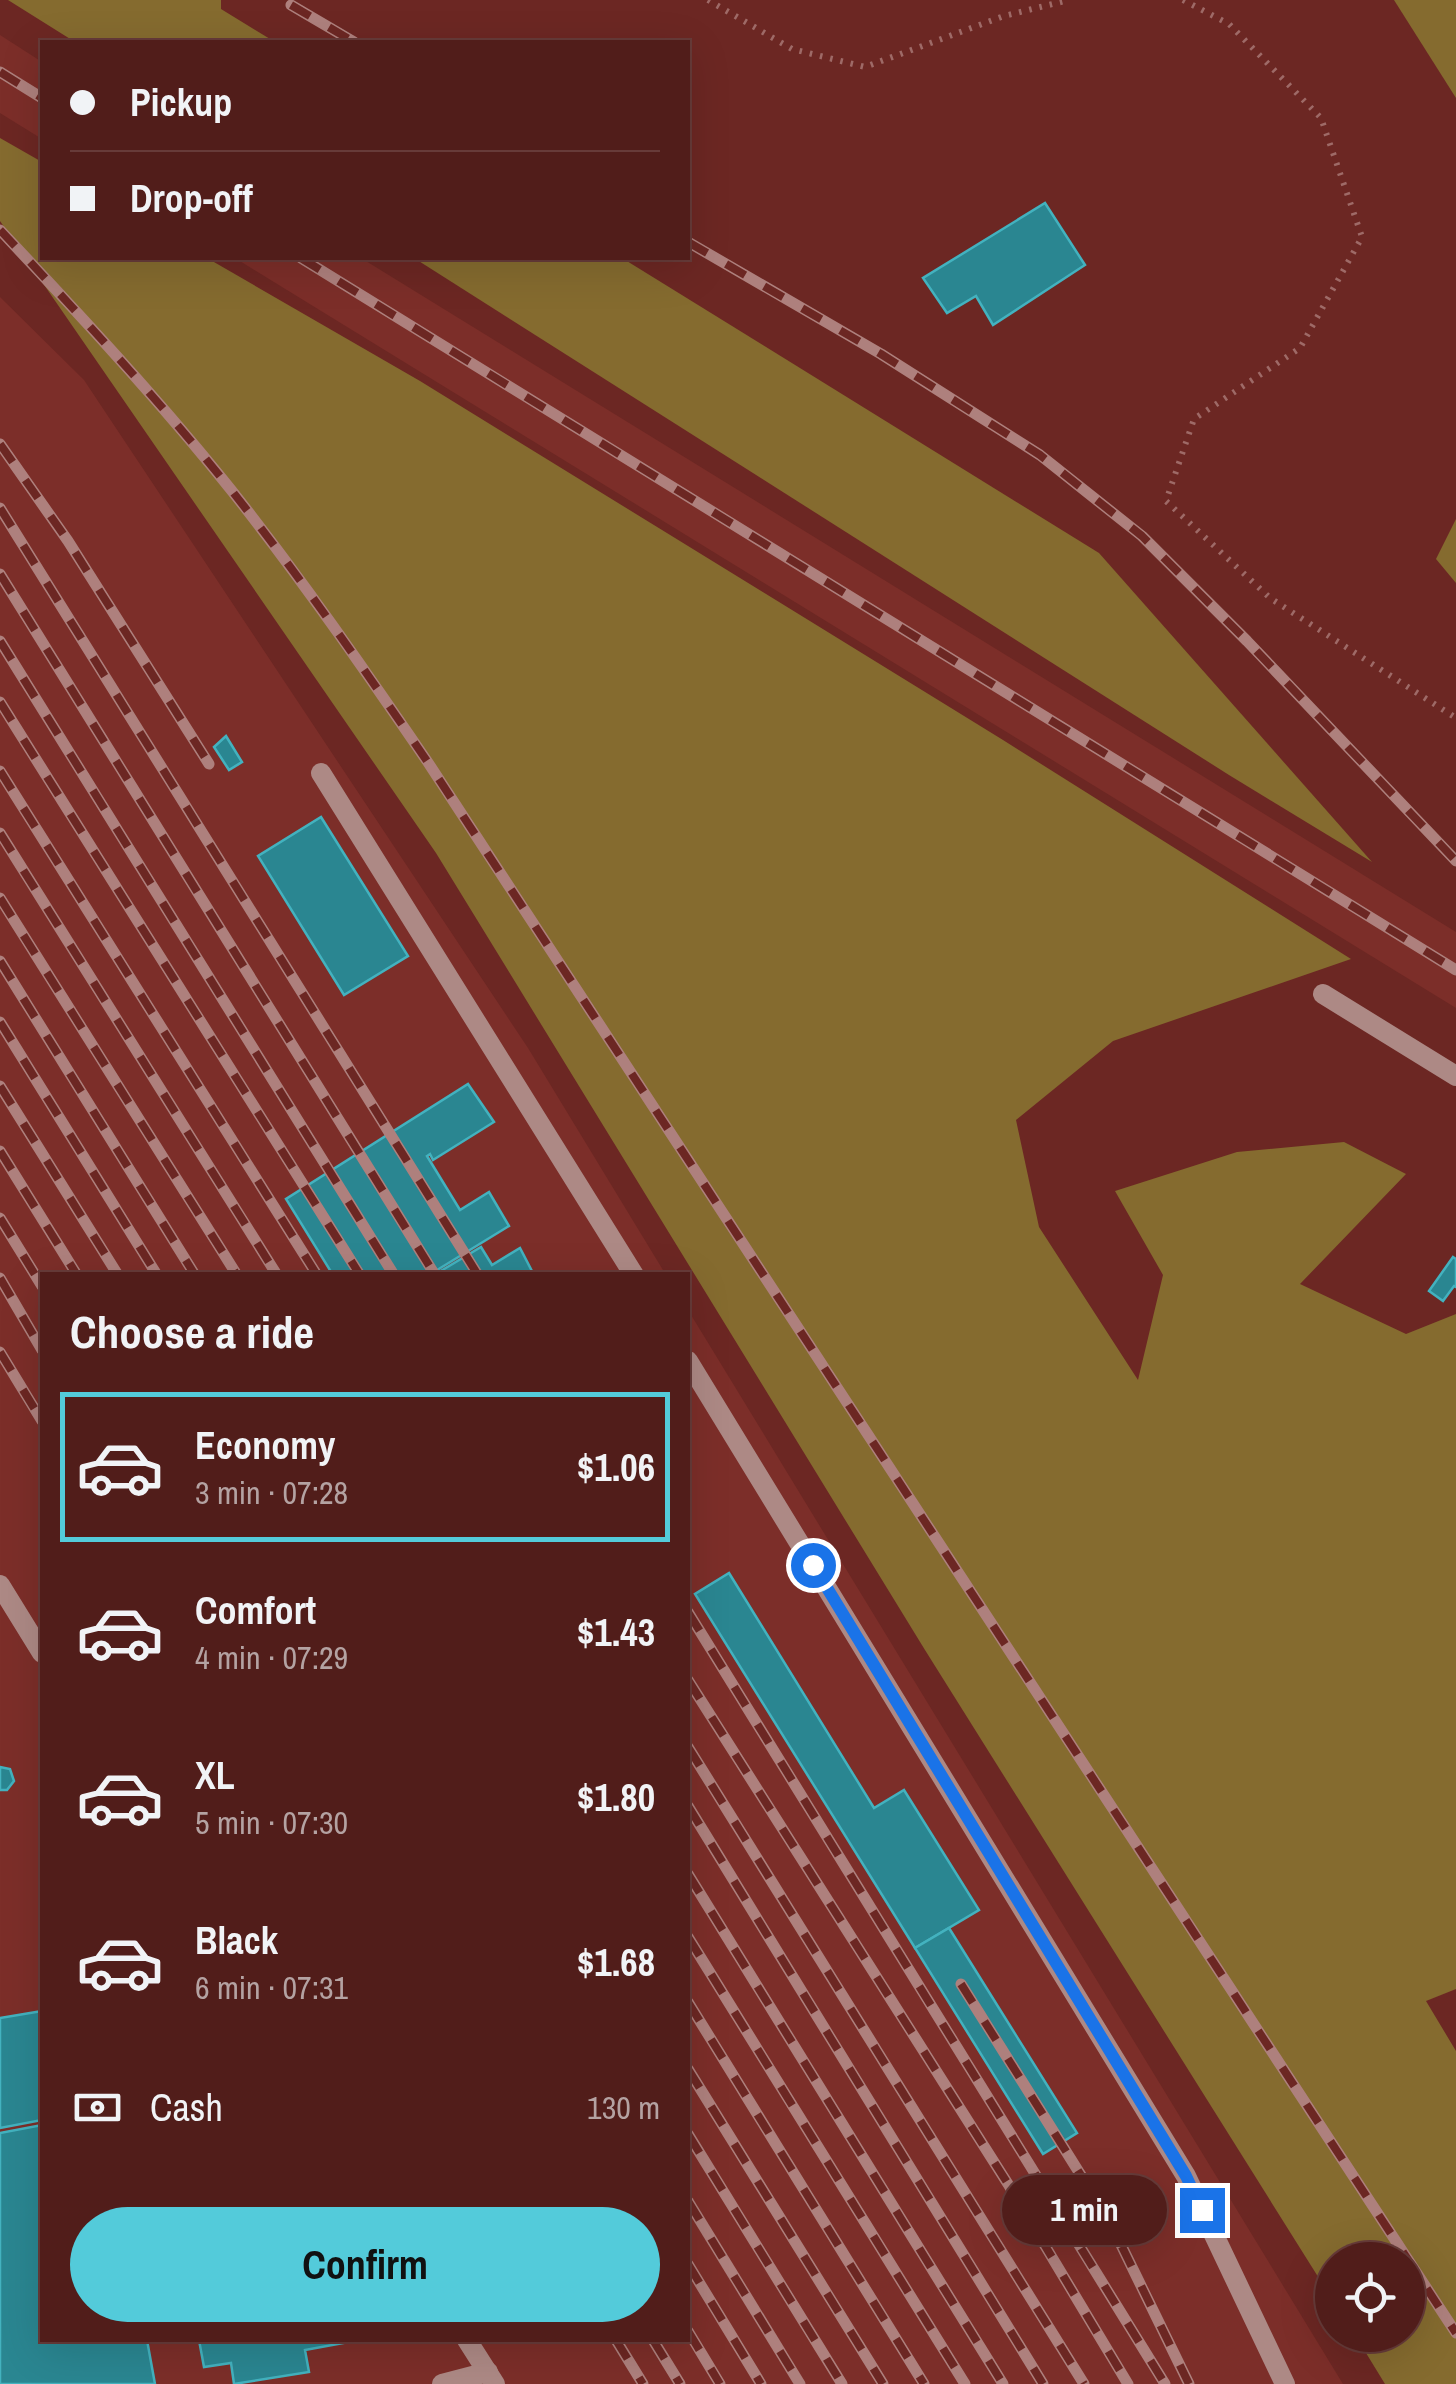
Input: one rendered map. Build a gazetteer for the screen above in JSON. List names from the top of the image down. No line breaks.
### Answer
{"page":{"banner":["Pickup","Drop-off"],"heading":"Choose a ride","list":[{"name":"Economy","note":"3 min · 07:28","value":"$1.06"},{"name":"Comfort","note":"4 min · 07:29","value":"$1.43"},{"name":"XL","note":"5 min · 07:30","value":"$1.80"},{"name":"Black","note":"6 min · 07:31","value":"$1.68"}],"pay":["Cash","130 m"],"bubble":"1 min","buttons":"Confirm"}}
